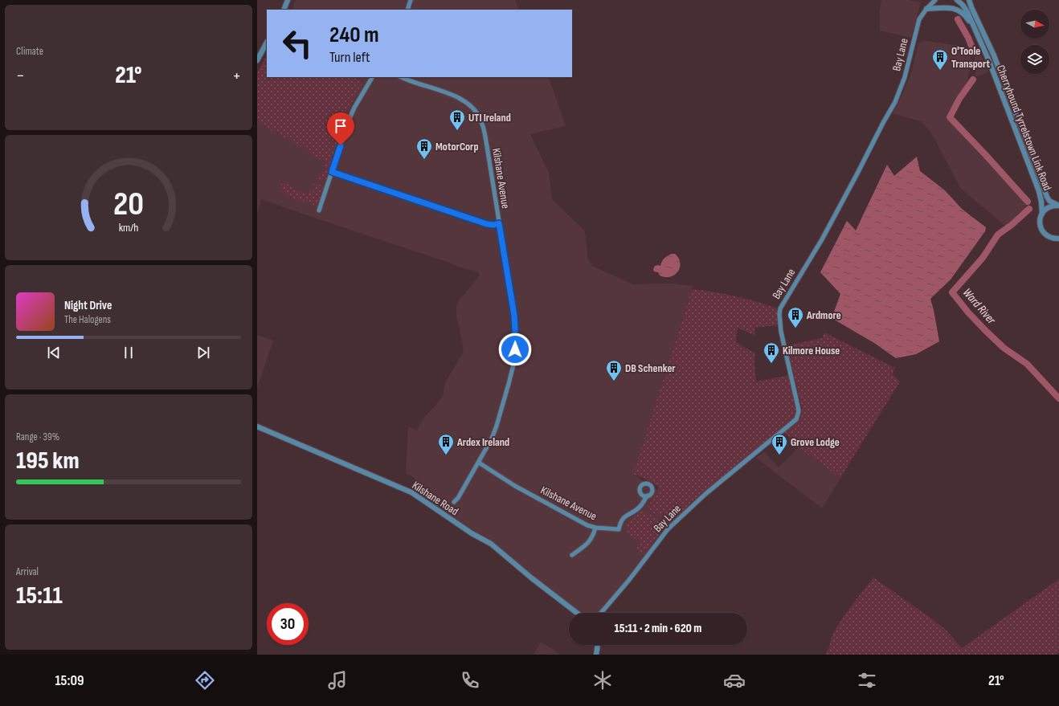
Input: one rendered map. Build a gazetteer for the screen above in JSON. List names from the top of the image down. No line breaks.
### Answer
{"streets":{"street":["Bay Lane","Cherryhound Tyrrelstown Link Road","Kilshane Avenue","Kilshane Road"]},"water":["Ward River"],"places":{"building":["O'Toole Transport","UTI Ireland","MotorCorp","Ardmore","Kilmore House","DB Schenker","Ardex Ireland","Grove Lodge"]},"north":"right","page":{"tile":["Climate",["Range · 39%","195 km"],["Arrival","15:11"]],"turn":["240 m","Turn left"],"heat":["−","21°","+"],"song":["Night Drive","The Halogens"],"limit":"30","trip":"15:11 · 2 min · 620 m","tabs":["15:09","21°"],"gauge":["20","km/h"]}}
